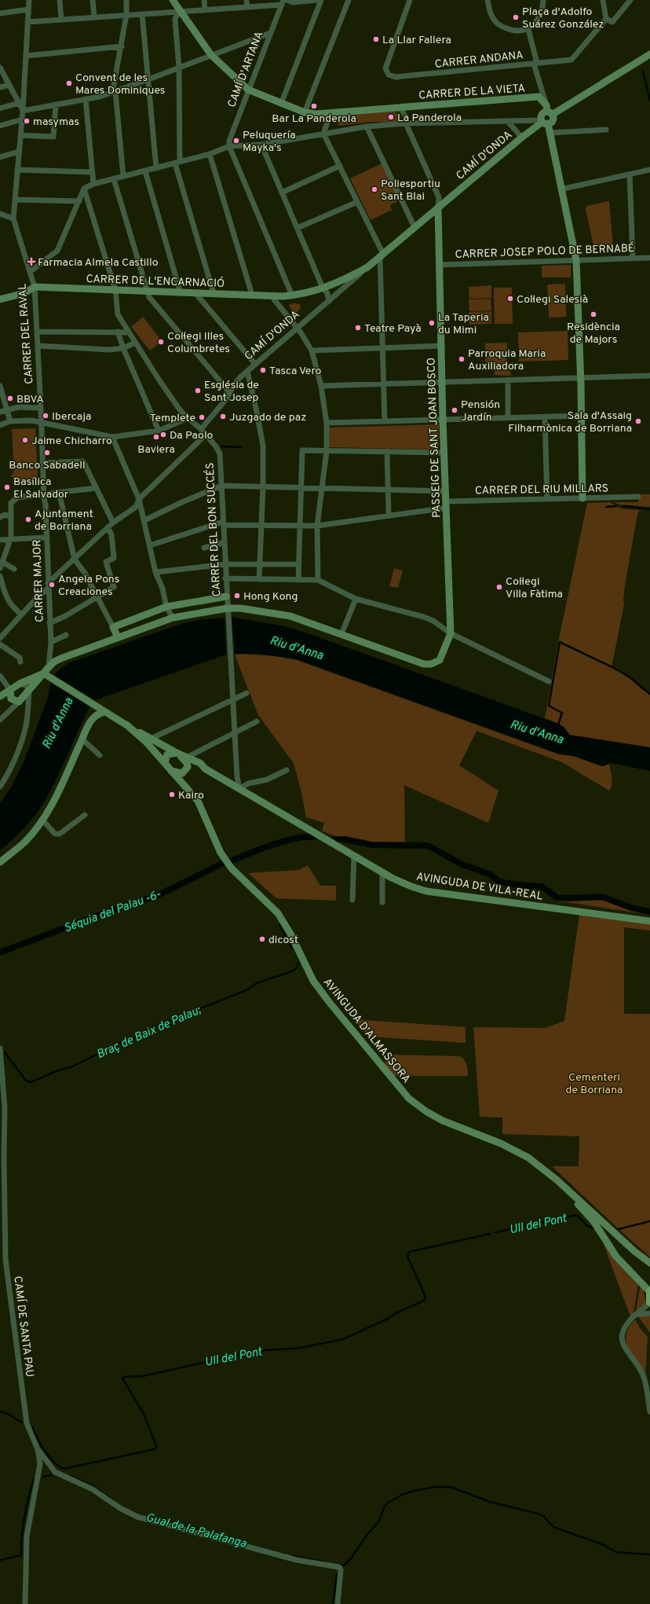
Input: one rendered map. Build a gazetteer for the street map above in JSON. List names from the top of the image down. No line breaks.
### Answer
{"streets":{"street":["CARRER ANDANA","CAMÍ D'ARTANA","CARRER DE LA VIETA","CAMÍ D'ONDA","CARRER JOSEP POLO DE BERNABÉ","CARRER DE L'ENCARNACIÓ","CARRER DEL RAVAL","PASSEIG DE SANT JOAN BOSCO","CARRER DEL RIU MILLARS","CARRER DEL BON SUCCÉS","CARRER MAJOR","AVINGUDA DE VILA-REAL","AVINGUDA D'ALMASSORA","CAMÍ DE SANTA PAU"]},"crossings":[["CAMÍ D'ARTANA","CARRER DE LA VIETA"],["CAMÍ D'ONDA","CARRER DE L'ENCARNACIÓ"],["CAMÍ D'ONDA","PASSEIG DE SANT JOAN BOSCO"],["CAMÍ D'ONDA","CARRER DEL BON SUCCÉS"],["CARRER JOSEP POLO DE BERNABÉ","PASSEIG DE SANT JOAN BOSCO"],["CARRER DE L'ENCARNACIÓ","CARRER DEL RAVAL"],["CARRER DE L'ENCARNACIÓ","CARRER DEL BON SUCCÉS"],["CARRER DEL RAVAL","CARRER MAJOR"],["PASSEIG DE SANT JOAN BOSCO","CARRER DEL RIU MILLARS"],["CARRER DEL RIU MILLARS","CARRER DEL BON SUCCÉS"],["CARRER DEL BON SUCCÉS","AVINGUDA DE VILA-REAL"],["AVINGUDA DE VILA-REAL","AVINGUDA D'ALMASSORA"]],"water":["Riu d'Anna","Séquia del Palau -6-","Braç de Baix de Palau;","Ull del Pont","Gual de la Palafanga"],"parks":["Cementeri de Borriana"],"places":{"other":["Plaça d'Adolfo Suárez González","La Llar Fallera","Convent de les Mares Dominiques","Bar La Panderola","La Panderola","masymas","Peluquería Mayka's","Poliesportiu Sant Blai","Col·legi Salesià","Residència de Majors","La Taperia du Mimi","Teatre Payà","Col·legi Illes Columbretes","Parroquia Maria Auxiliadora","Tasca Vero","Església de Sant Josep","BBVA","Pensión Jardín","Ibercaja","Juzgado de paz","Templete","Sala d'Assaig Filharmònica de Borriana","Da Paolo","Baviera","Jaime Chicharro","Banco Sabadell","Basílica El Salvador","Ajuntament de Borriana","Angela Pons Creaciones","Col·legi Villa Fàtima","Hong Kong","Kairo","dicost"],"health":["Farmacia Almela Castillo"]}}
